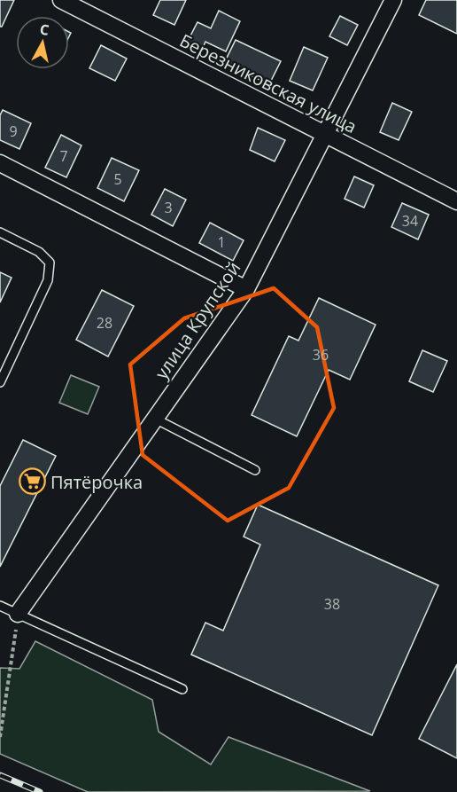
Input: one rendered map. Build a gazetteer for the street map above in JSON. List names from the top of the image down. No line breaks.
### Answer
{"streets":{"street":["Березниковская улица","улица Крупской"]},"crossings":[["Березниковская улица","улица Крупской"]],"places":{"supermarket":["Пятёрочка"]},"house_numbers":["9","7","5","3","34","1","28","36","38"],"north":"top"}
